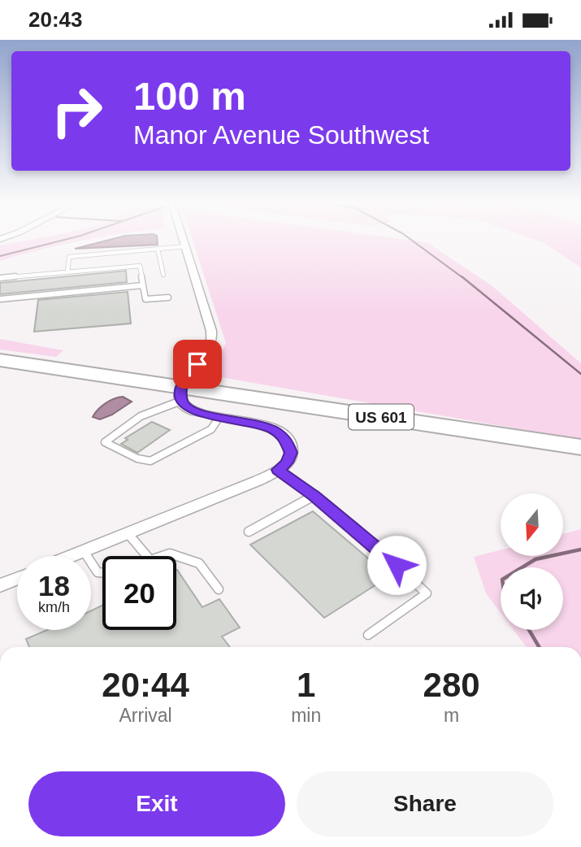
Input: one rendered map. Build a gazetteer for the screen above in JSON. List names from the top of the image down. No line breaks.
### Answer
{"streets":{"highway":["US 601"]},"north":"bottom","page":{"status":"20:43","turn":["100 m","Manor Avenue Southwest"],"speed":"18 km/h","limit":"20","eta":["20:44","Arrival","1","min","280","m"],"buttons":["Exit","Share"]}}
